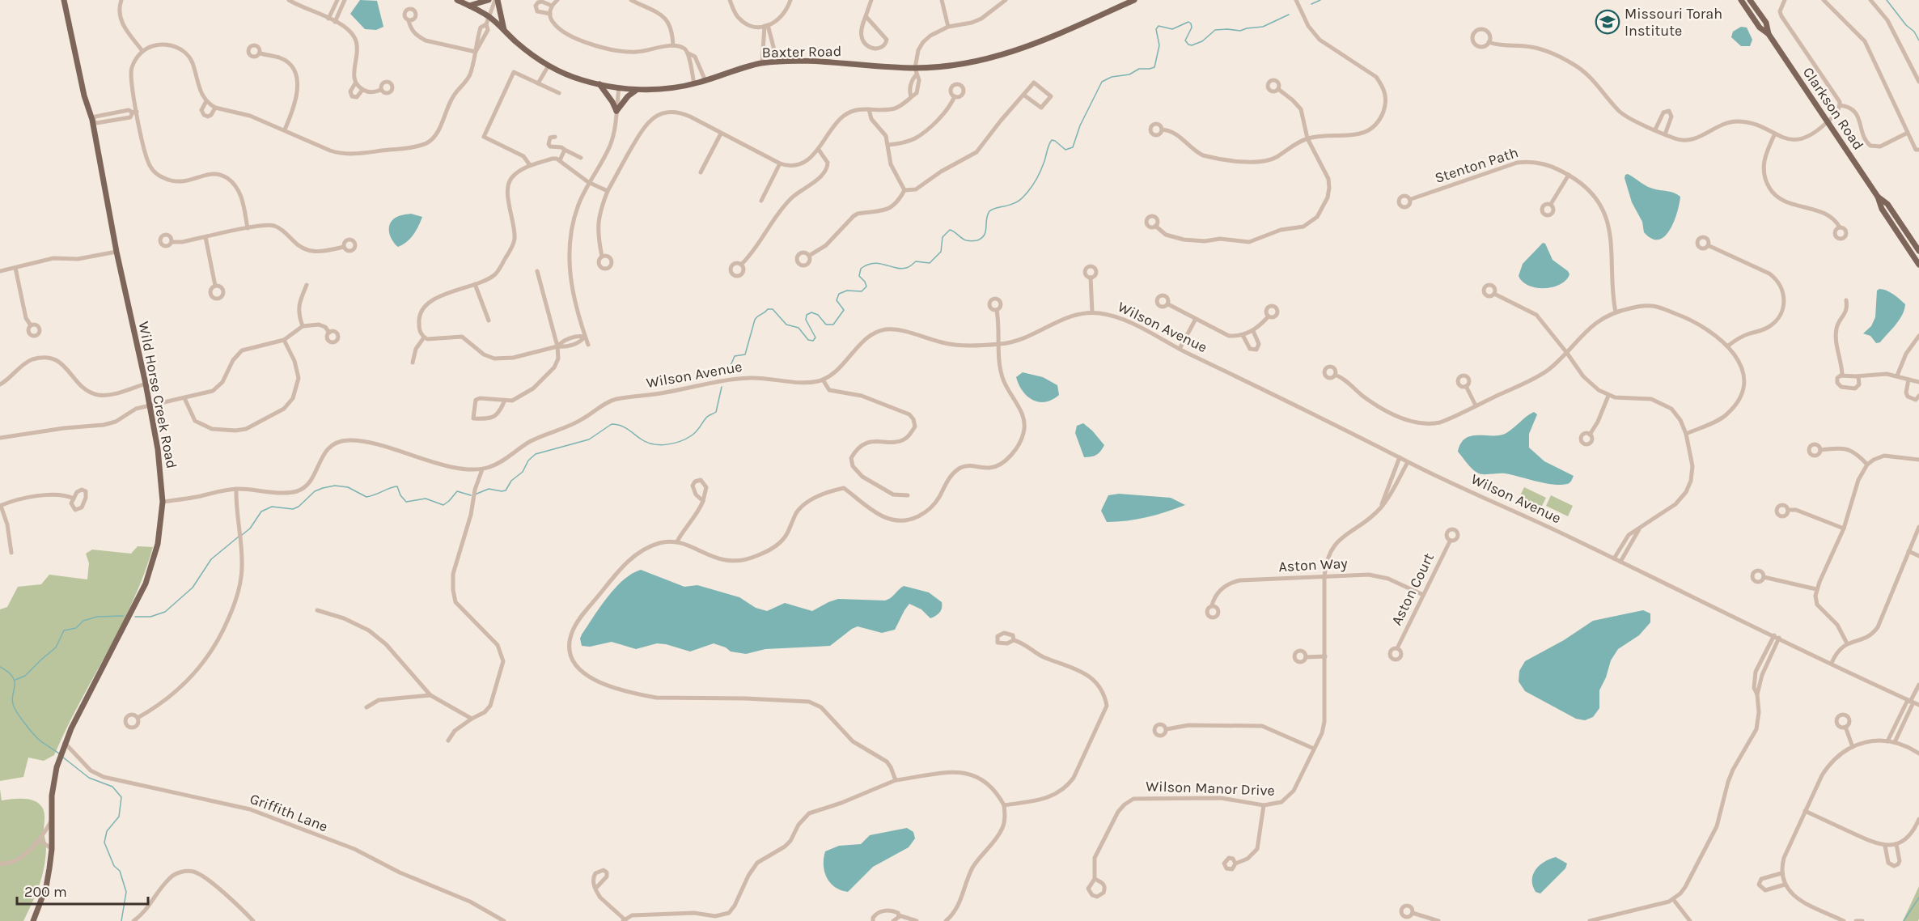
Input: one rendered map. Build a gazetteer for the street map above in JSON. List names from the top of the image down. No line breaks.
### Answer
{"streets":{"main road":["Baxter Road","Clarkson Road","Wild Horse Creek Road"],"street":["Stenton Path","Wilson Avenue","Aston Way","Aston Court","Wilson Manor Drive","Griffith Lane"]},"crossings":[["Wilson Avenue","Wild Horse Creek Road"],["Wilson Avenue","Wilson Manor Drive"],["Wild Horse Creek Road","Griffith Lane"],["Aston Way","Aston Court"],["Aston Way","Wilson Manor Drive"]],"places":{"school or university":["Missouri Torah Institute"]},"scale_bar":"200 m"}
